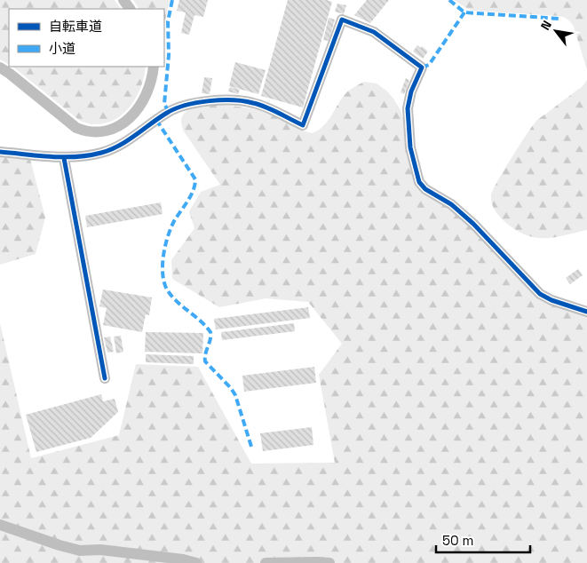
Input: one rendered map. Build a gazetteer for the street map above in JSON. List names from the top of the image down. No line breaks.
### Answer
{"legend":["自転車道","小道"],"scale_bar":"50 m","north":"top left"}
